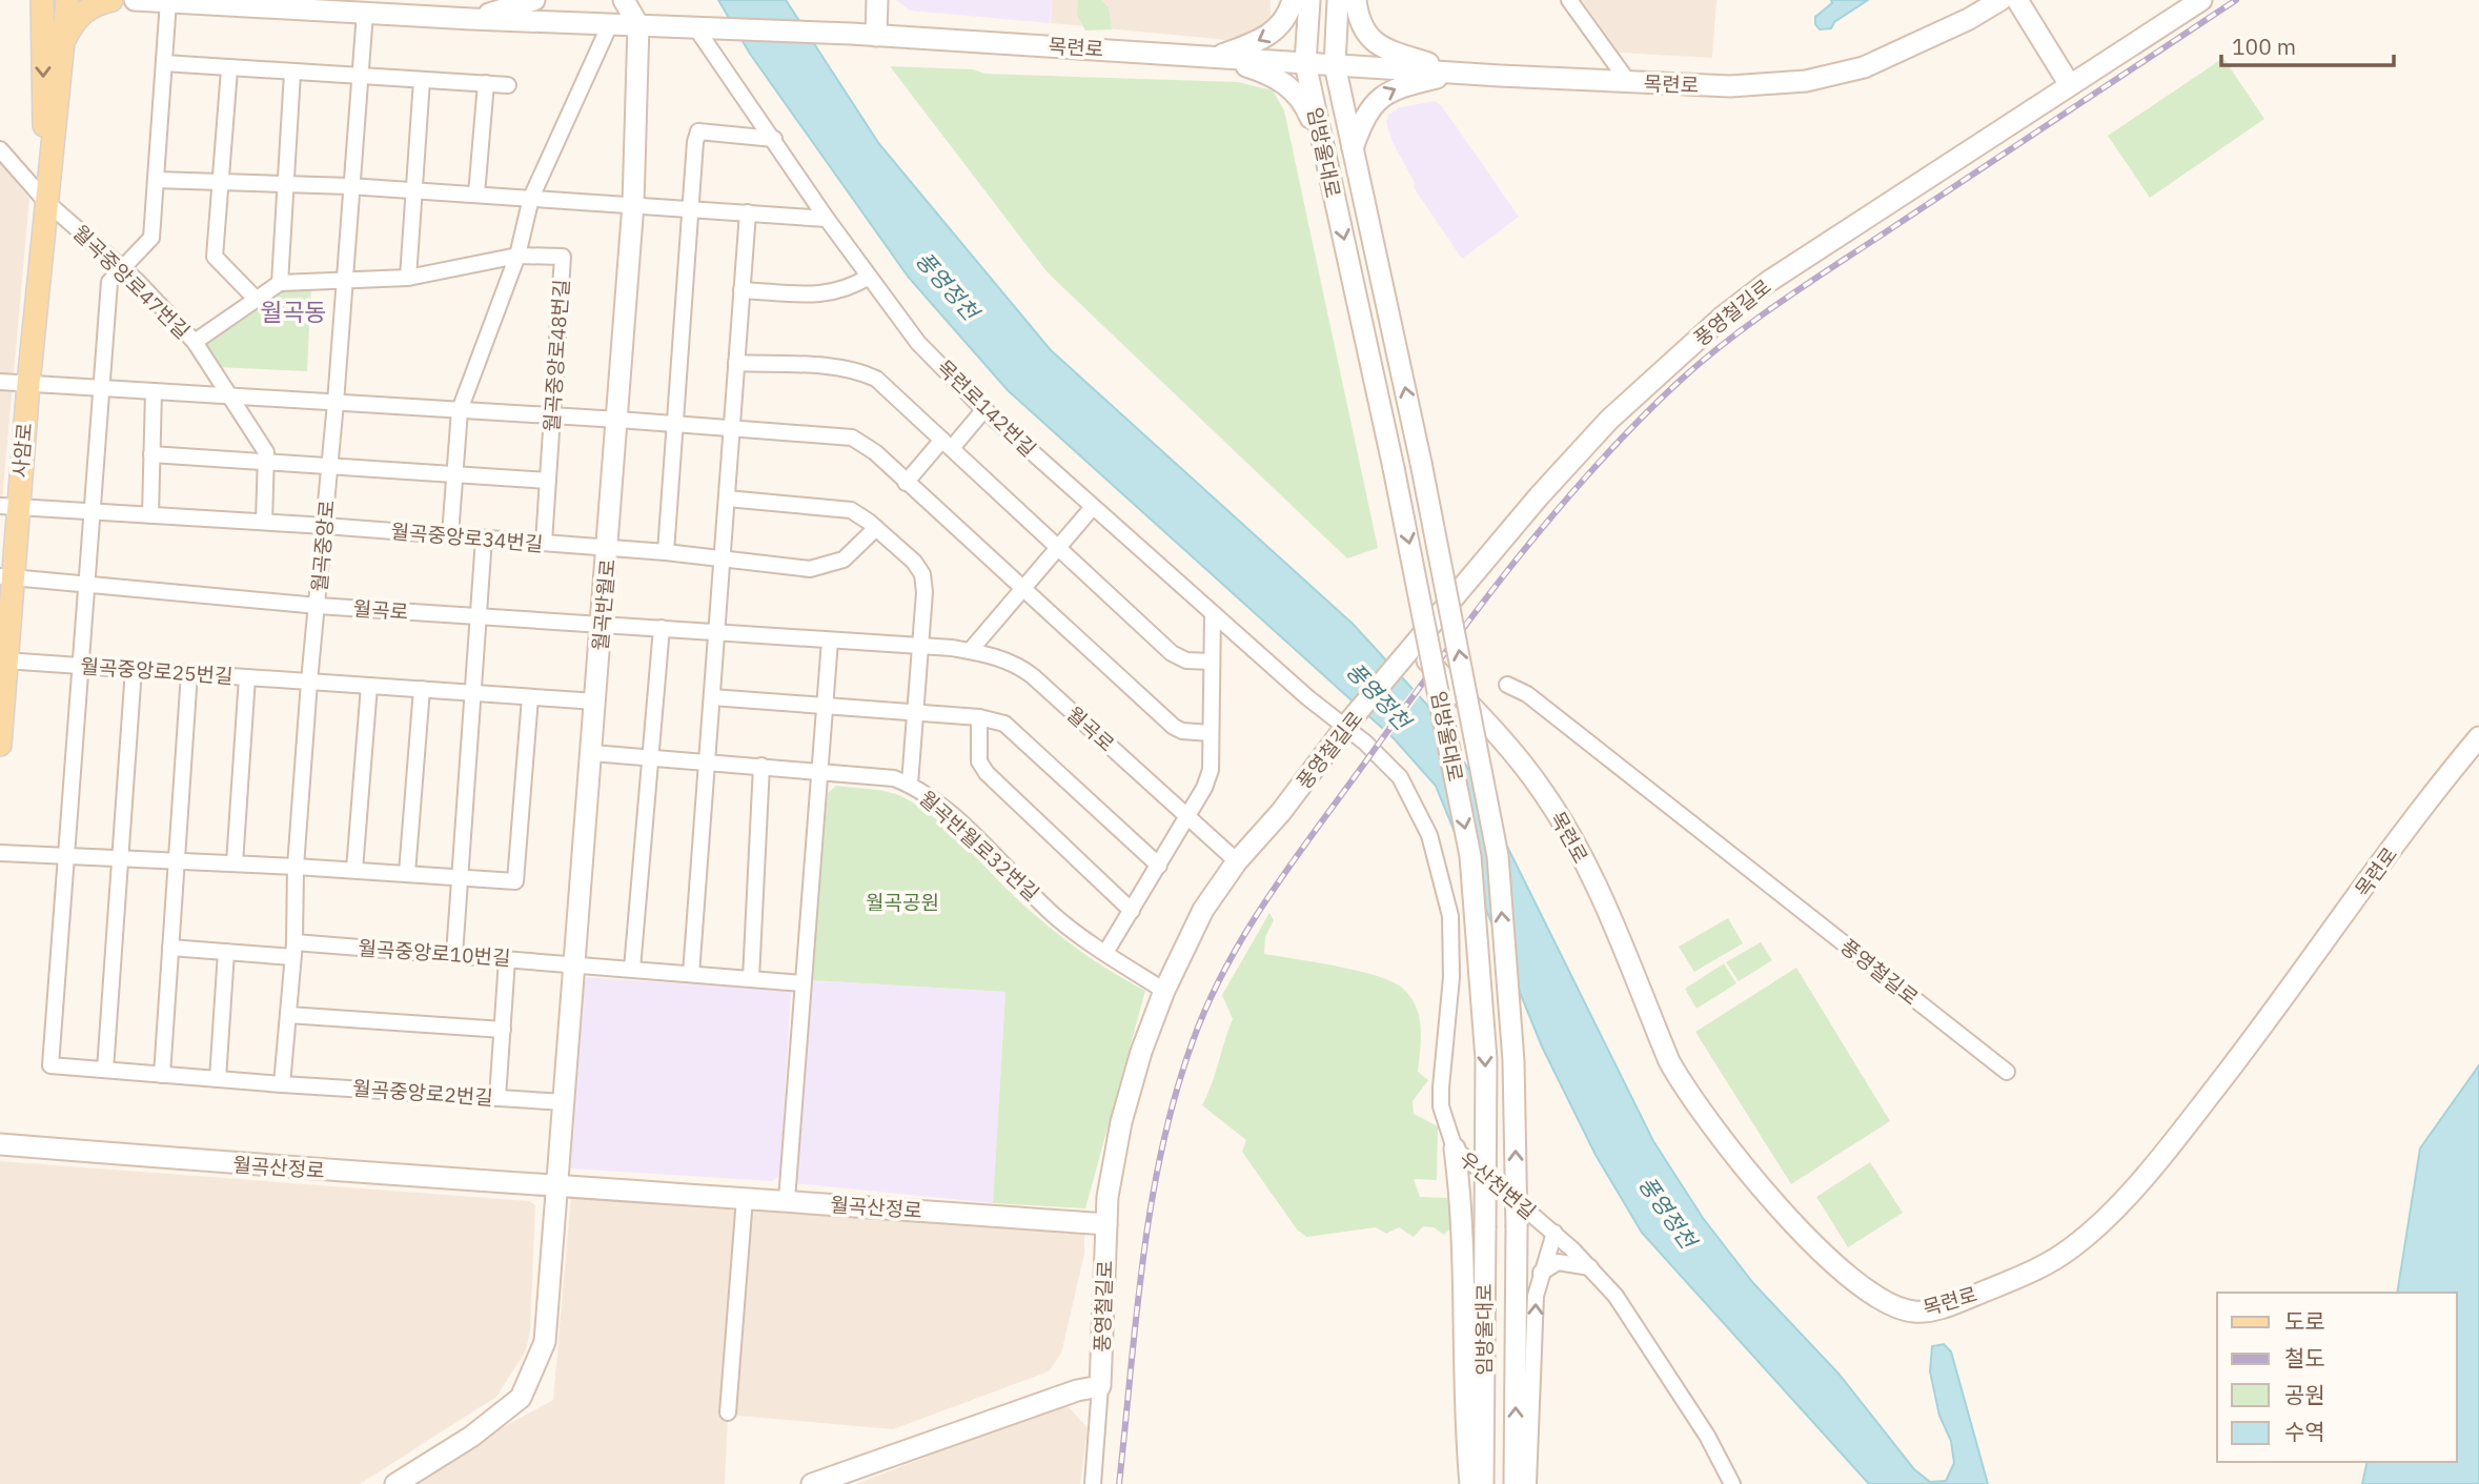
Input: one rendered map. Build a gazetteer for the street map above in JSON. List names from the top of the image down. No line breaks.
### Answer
{"streets":{"main road":["사암로"],"street":["목련로","임방울대로","월곡중앙로47번길","풍영철길로","월곡중앙로48번길","목련로142번길","월곡중앙로34번길","월곡중앙로","월곡반월로","월곡로","월곡중앙로25번길","월곡반월로32번길","월곡중앙로10번길","월곡중앙로2번길","월곡산정로","우산천변길"]},"crossings":[["목련로","임방울대로"],["목련로","풍영철길로"],["목련로","목련로142번길"],["목련로","월곡중앙로"],["목련로","월곡반월로"],["월곡중앙로47번길","사암로"],["풍영철길로","목련로142번길"],["풍영철길로","월곡로"],["풍영철길로","월곡반월로32번길"],["풍영철길로","월곡산정로"],["풍영철길로","우산천변길"],["월곡중앙로48번길","월곡중앙로34번길"],["월곡중앙로48번길","월곡중앙로"],["목련로142번길","우산천변길"],["사암로","월곡중앙로34번길"],["사암로","월곡로"],["사암로","월곡중앙로25번길"],["월곡중앙로34번길","월곡중앙로"],["월곡중앙로34번길","월곡반월로"],["월곡중앙로","월곡로"],["월곡중앙로","월곡중앙로25번길"],["월곡중앙로","월곡중앙로10번길"],["월곡중앙로","월곡중앙로2번길"],["월곡반월로","월곡로"],["월곡반월로","월곡중앙로25번길"],["월곡반월로","월곡반월로32번길"],["월곡반월로","월곡중앙로10번길"],["월곡반월로","월곡중앙로2번길"],["월곡반월로","월곡산정로"]],"districts":["월곡동"],"water":["풍영정천"],"parks":["월곡공원"],"legend":["도로","철도","공원","수역"],"scale_bar":"100 m"}
